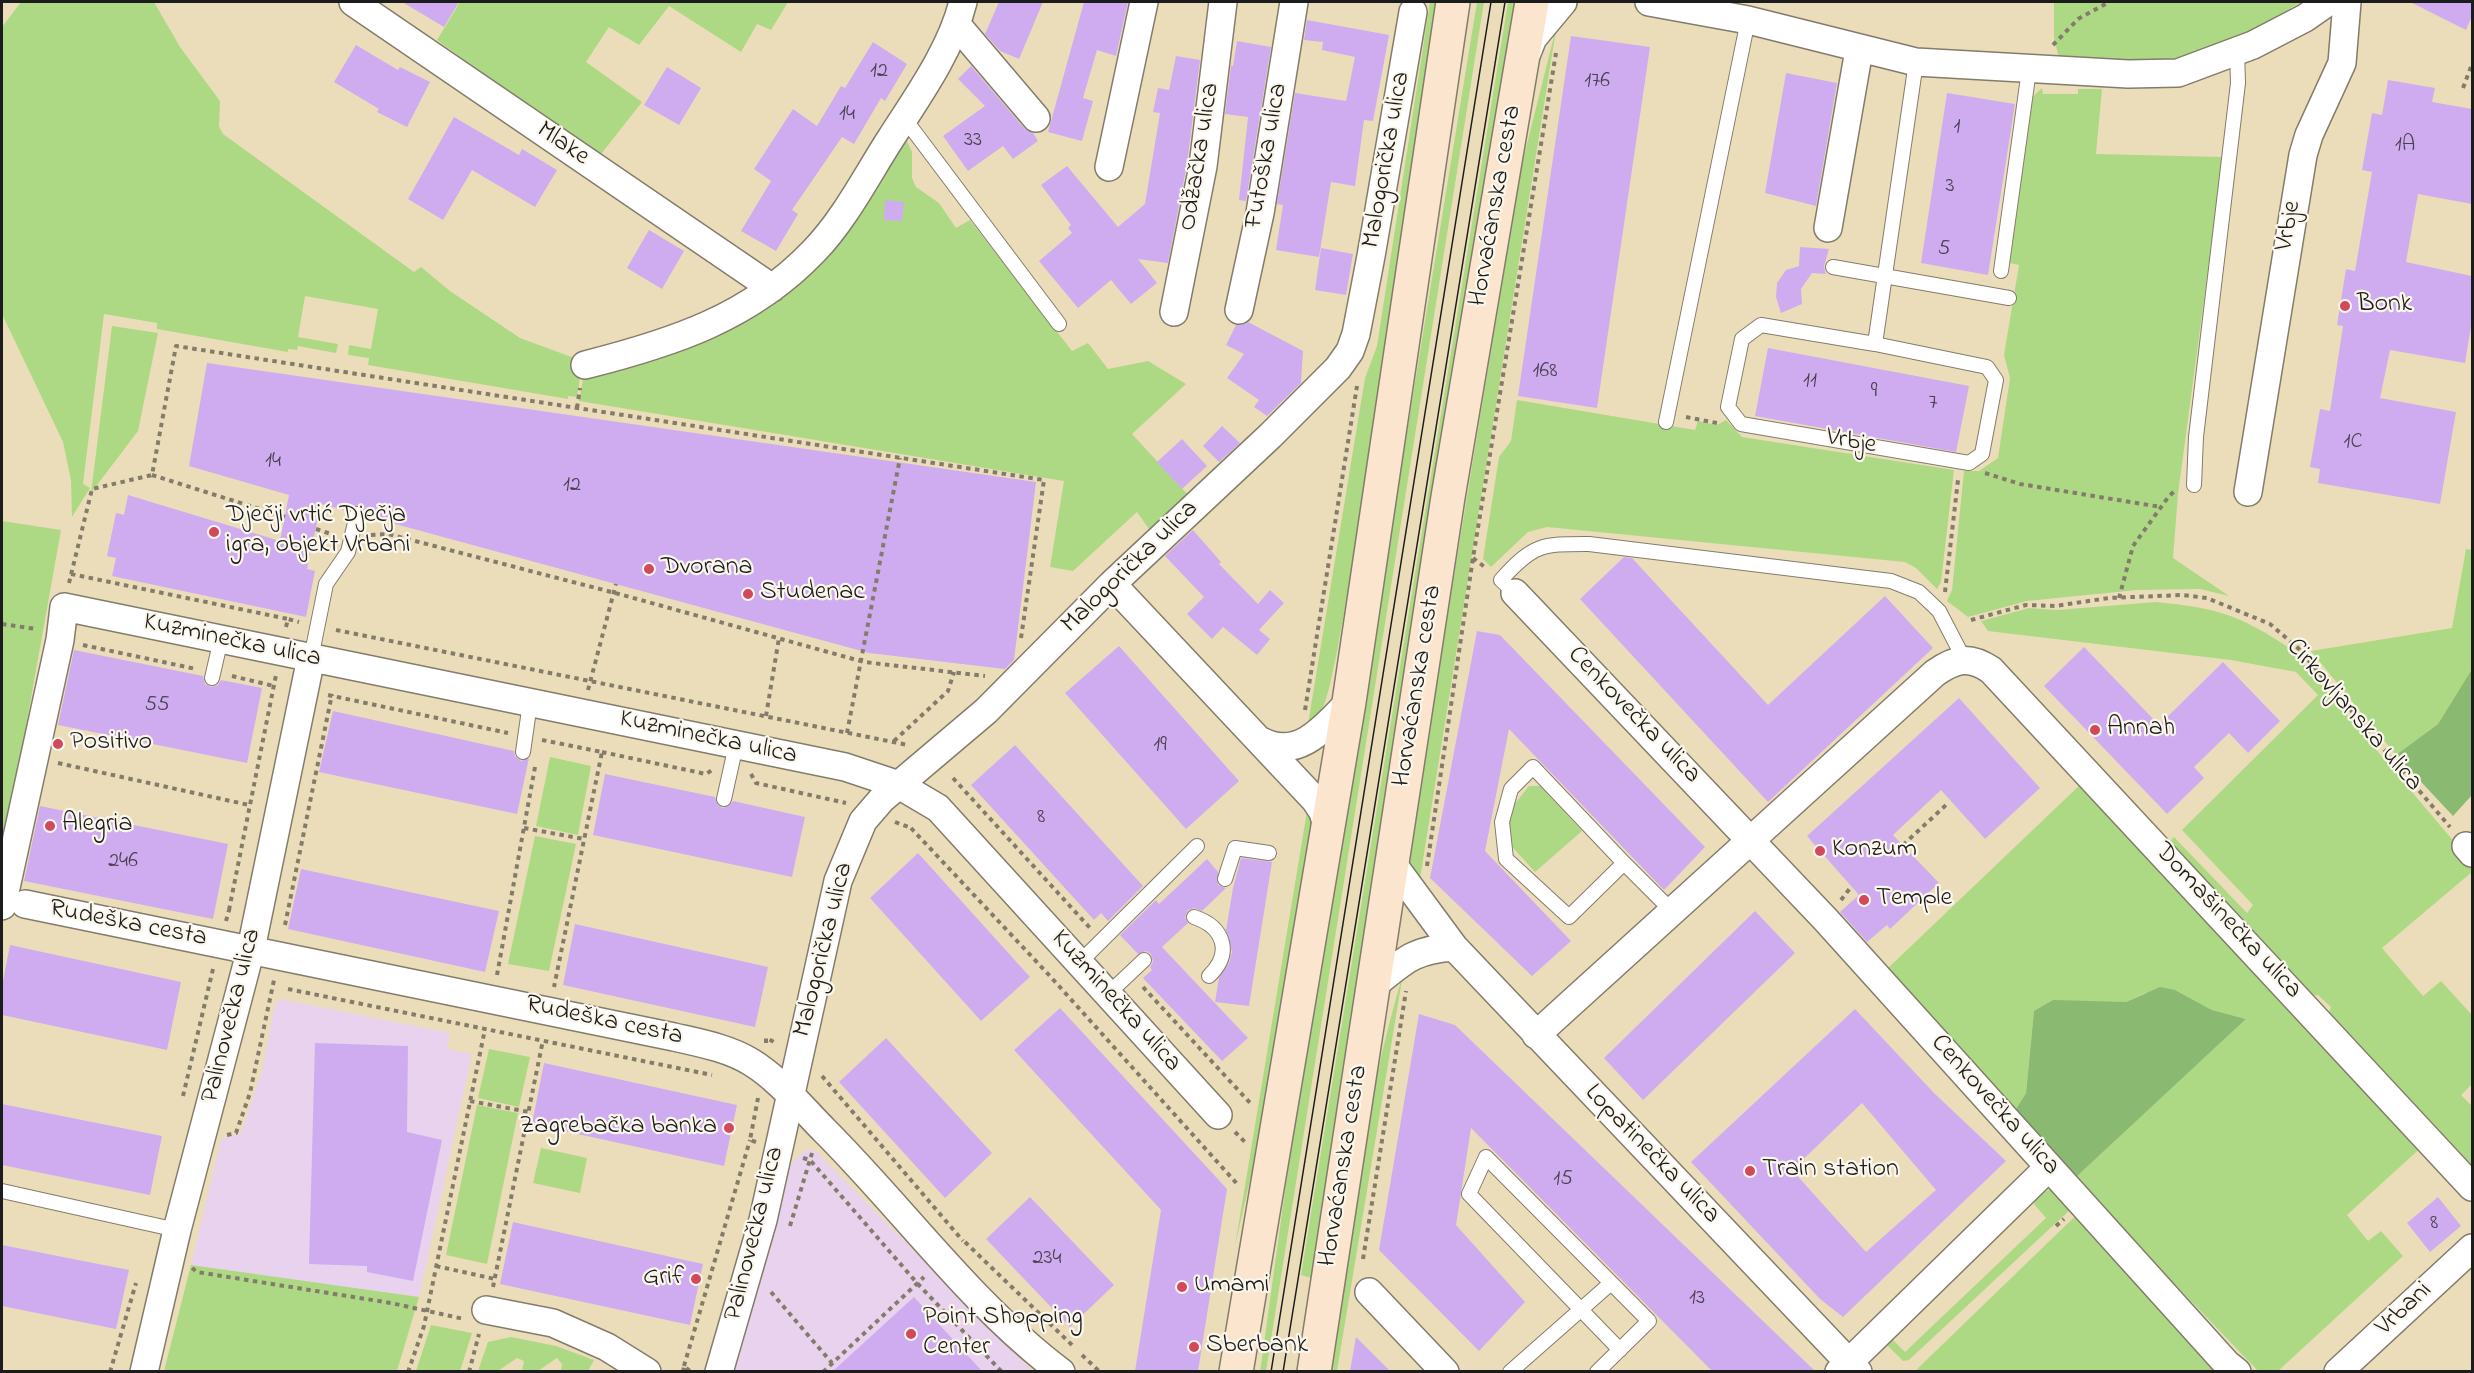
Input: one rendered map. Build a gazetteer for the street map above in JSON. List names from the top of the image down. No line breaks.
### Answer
{"streets":{"street":["Mlake","Futoška ulica","Odžačka ulica","Malogorička ulica","Horvaćanska cesta","Vrbje","Kuzminečka ulica","Cenkovečka ulica","Domašinečka ulica","Rudeška cesta","Palinovečka ulica","Lopatinečka ulica","Vrbani"],"path":["Cirkovljanska ulica"]},"crossings":[["Malogorička ulica","Kuzminečka ulica"],["Malogorička ulica","Rudeška cesta"],["Malogorička ulica","Palinovečka ulica"],["Horvaćanska cesta","Lopatinečka ulica"],["Kuzminečka ulica","Palinovečka ulica"],["Cenkovečka ulica","Lopatinečka ulica"],["Rudeška cesta","Palinovečka ulica"]],"places":["Bonk","Dječji vrtić Dječja igra, objekt Vrbani","Dvorana","Studenac","Annah","Positivo","Alegria","Konzum","Temple","Zagrebačka banka","Train station","Grif","Umami","Point Shopping Center","Sberbank"],"house_numbers":["12","176","14","1","33","1A","3","5","168","11","9","7","1C","14","12","55","19","8","246","15","8","234","13"]}
